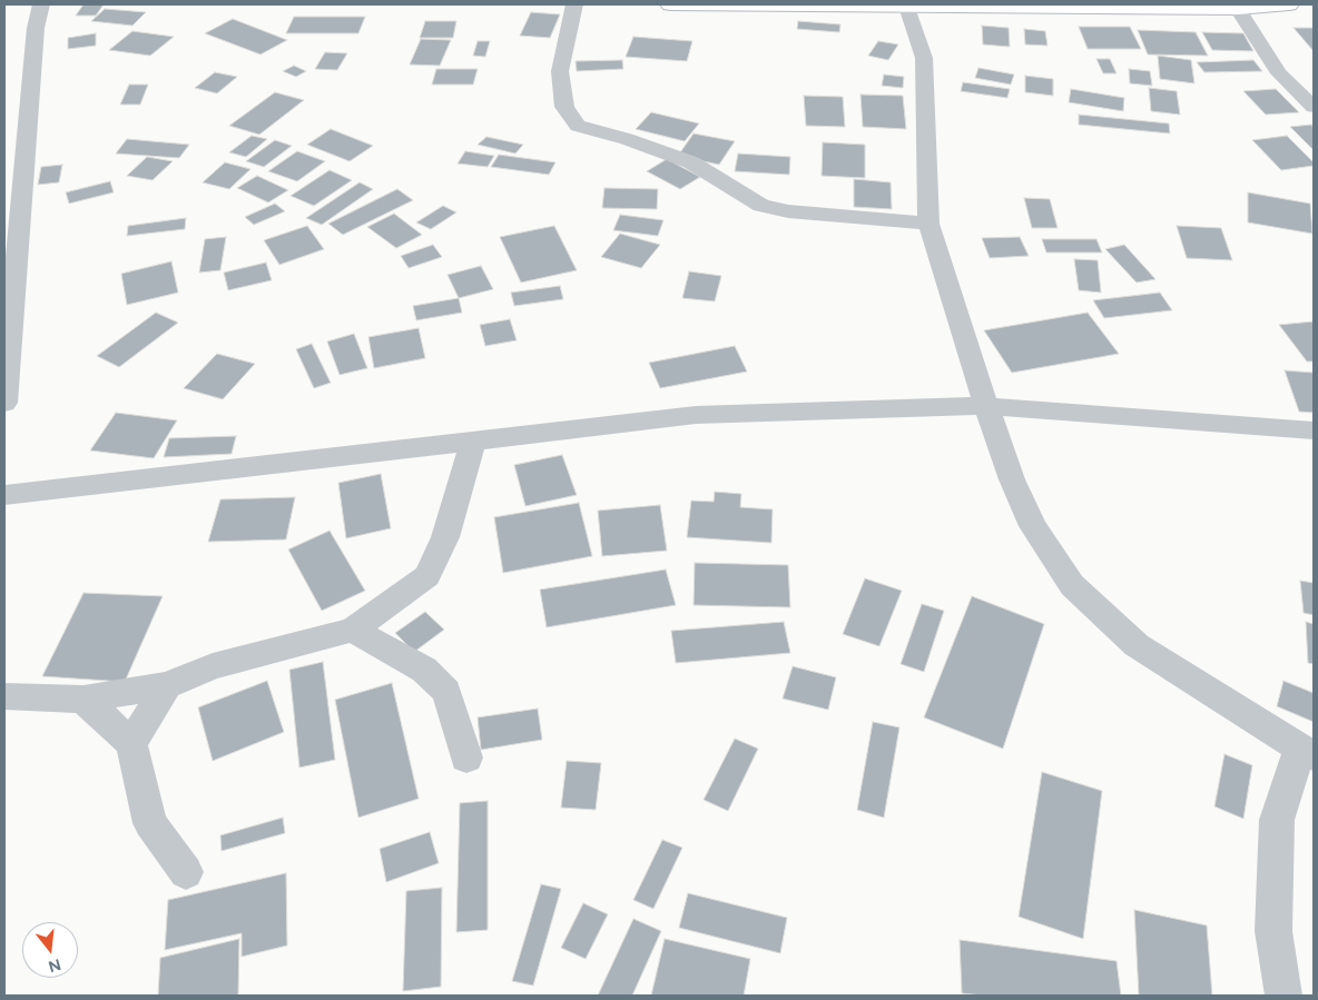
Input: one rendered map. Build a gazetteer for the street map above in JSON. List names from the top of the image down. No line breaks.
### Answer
{"north":"bottom"}
